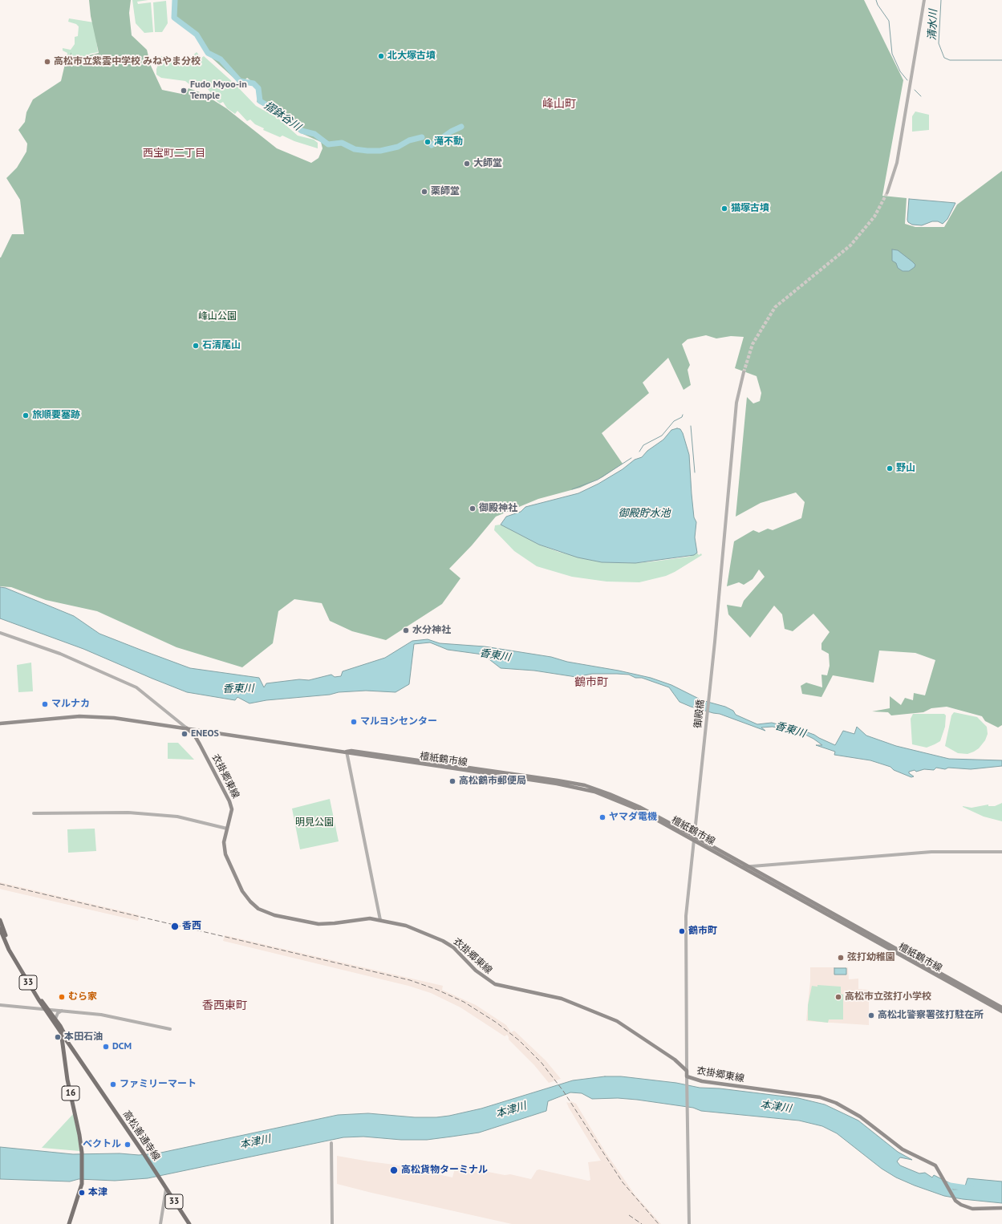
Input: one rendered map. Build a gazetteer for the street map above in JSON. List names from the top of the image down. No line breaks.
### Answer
{"streets":{"main road":["檀紙鶴市線","衣掛郷東線","33","16","高松善通寺線"],"street":["御殿橋"]},"crossings":[["御殿橋","檀紙鶴市線"],["御殿橋","衣掛郷東線"],["檀紙鶴市線","衣掛郷東線"],["16","高松善通寺線"]],"districts":["峰山町","西宝町二丁目","鶴市町","香西東町"],"water":["清水川","摺鉢谷川","御殿貯水池","香東川","本津川"],"parks":["峰山公園","明見公園"],"places":["北大塚古墳","高松市立紫雲中学校 みねやま分校","Fudo Myoo-in Temple","滝不動","大師堂","薬師堂","猫塚古墳","石清尾山","旅順要塞跡","野山","御殿神社","水分神社","マルナカ","マルヨシセンター","ENEOS","高松鶴市郵便局","ヤマダ電機","香西","鶴市町","弦打幼稚園","むら家","高松市立弦打小学校","高松北警察署弦打駐在所","本田石油","DCM","ファミリーマート","ベクトル","高松貨物ターミナル","本津"]}
